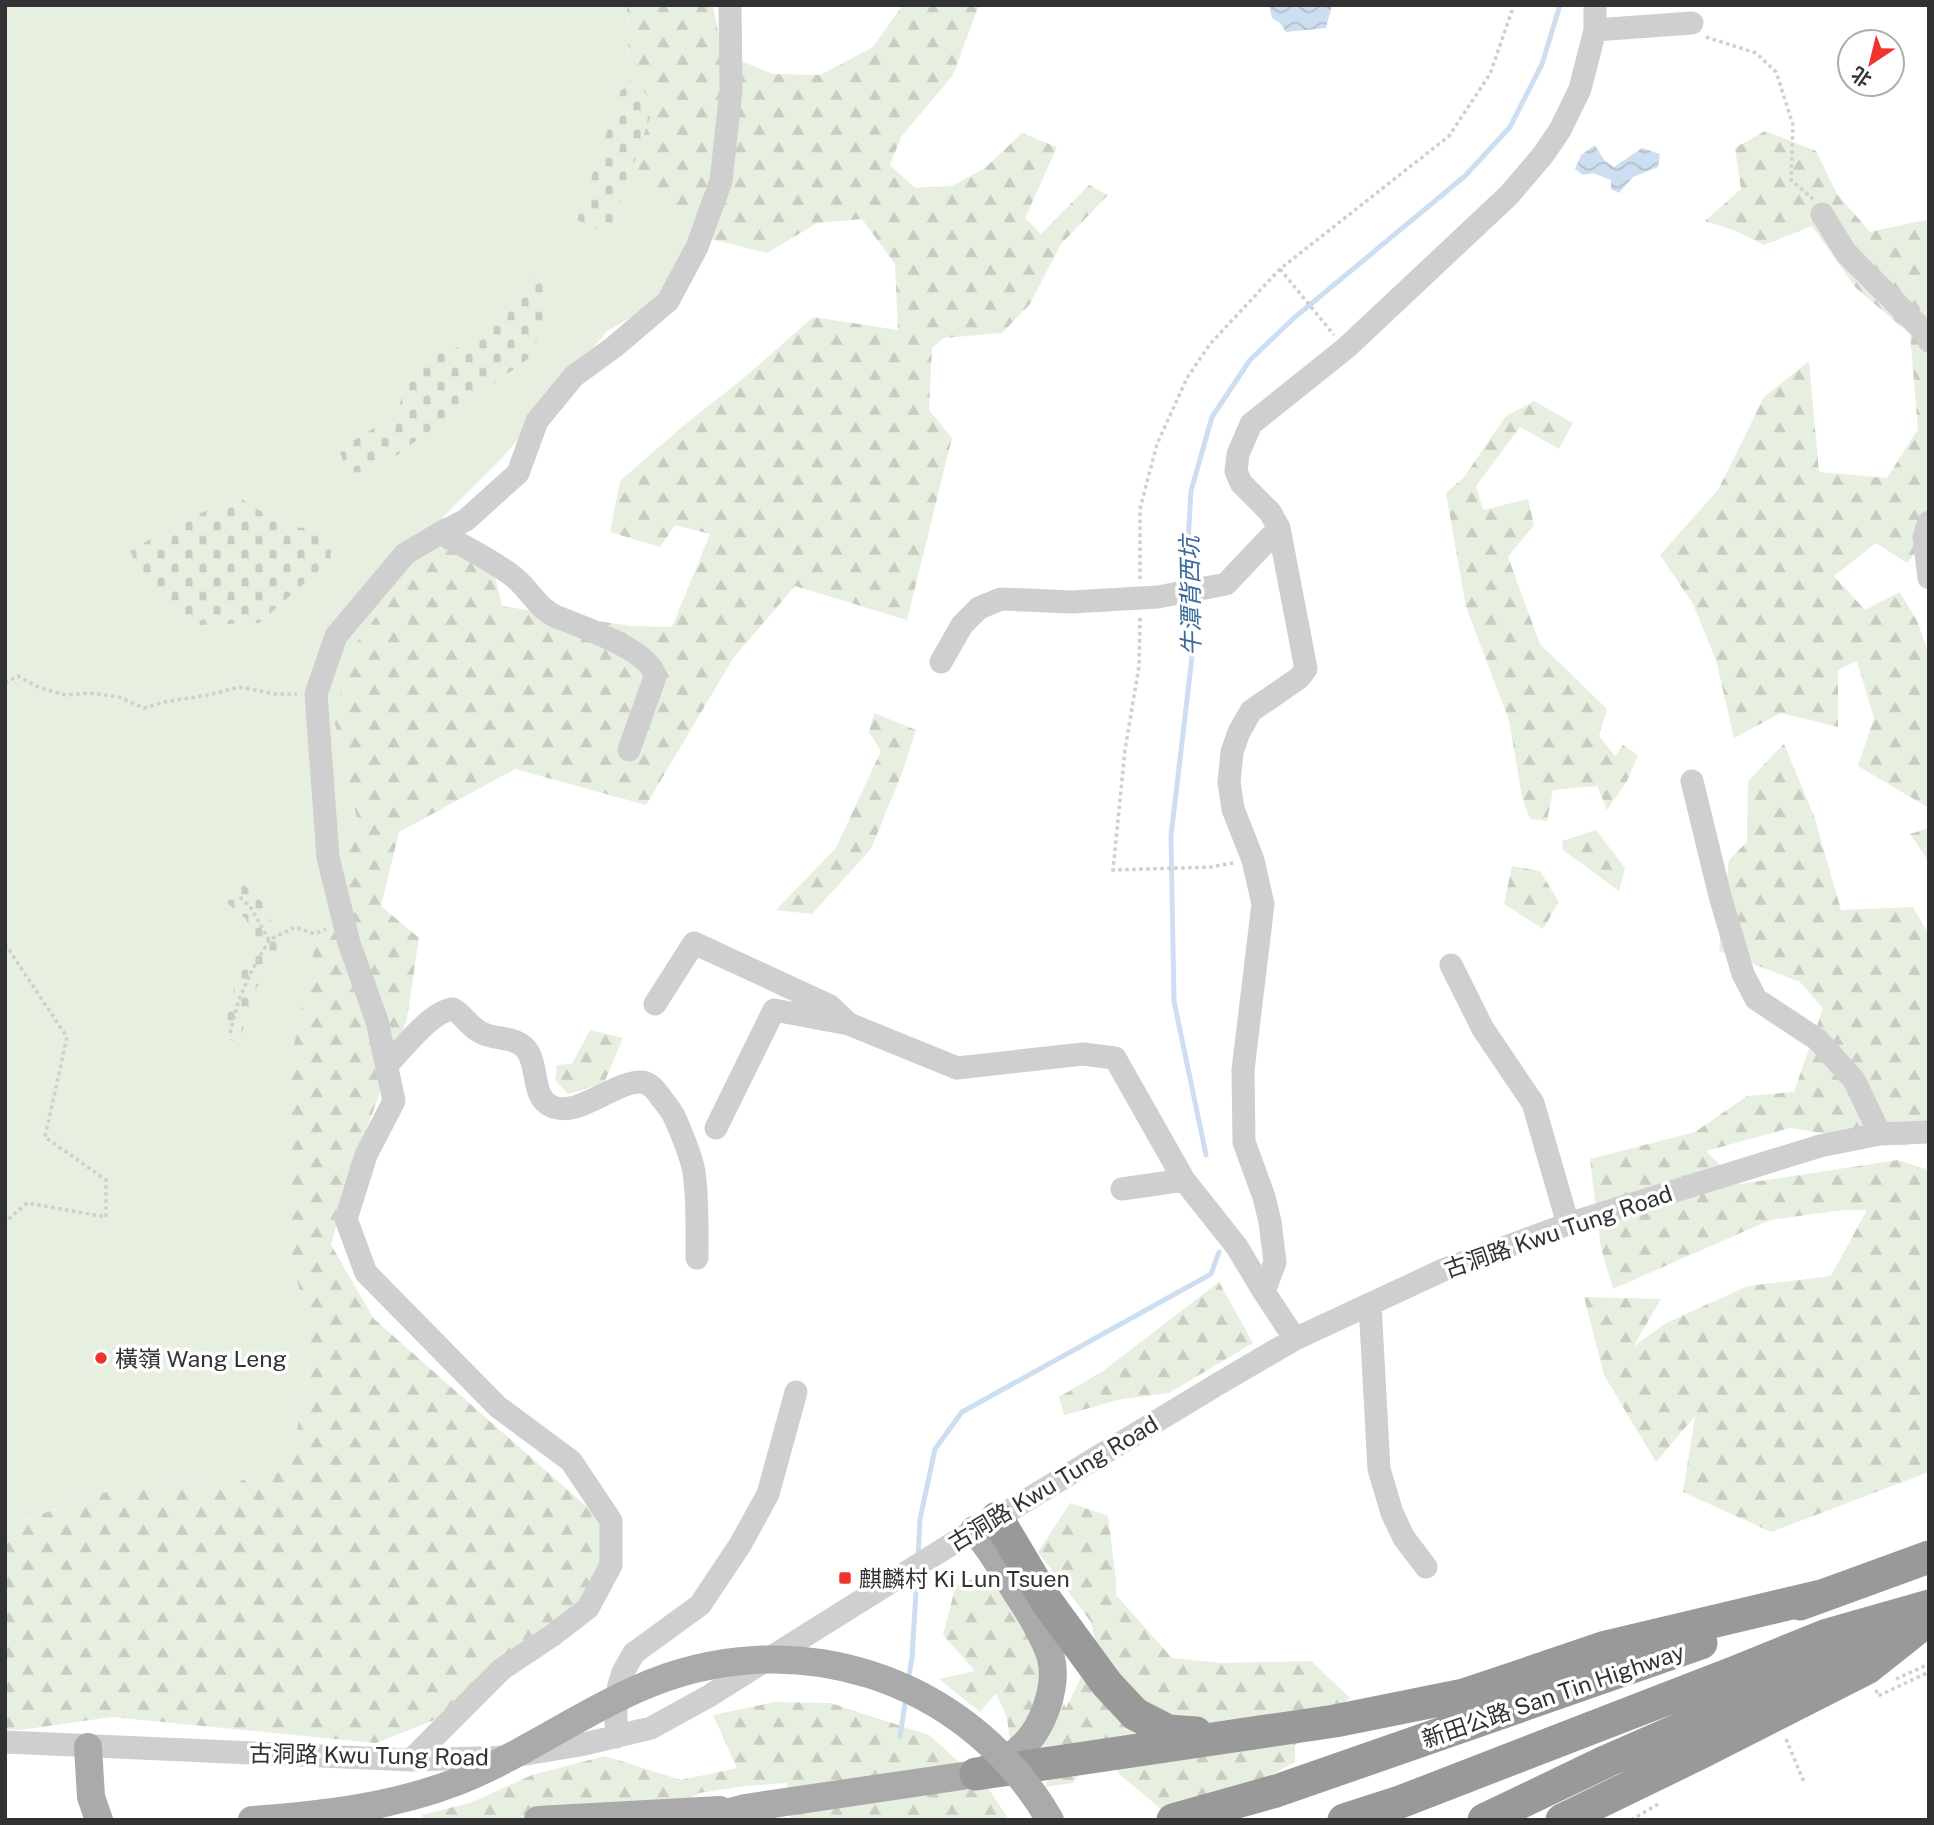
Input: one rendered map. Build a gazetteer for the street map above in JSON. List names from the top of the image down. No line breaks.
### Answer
{"streets":{"highway":["新田公路 San Tin Highway"],"street":["古洞路 Kwu Tung Road"]},"water":["牛潭背西坑"],"places":{"other":["橫嶺 Wang Leng"],"transit":["麒麟村 Ki Lun Tsuen"]},"north":"bottom left"}
